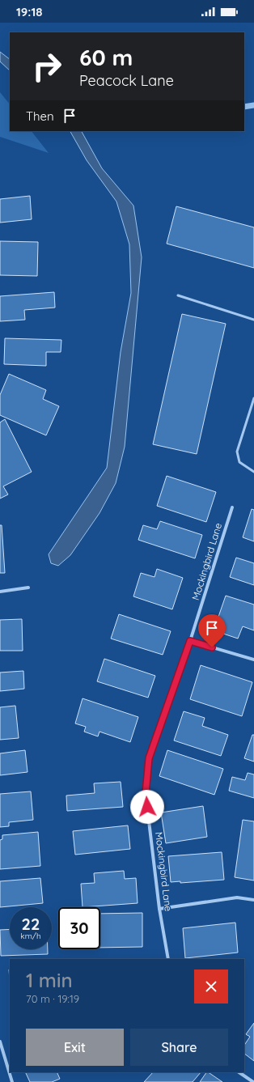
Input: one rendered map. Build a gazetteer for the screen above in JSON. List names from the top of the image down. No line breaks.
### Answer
{"streets":{"street":["Mockingbird Lane"]},"page":{"status":"19:18","turn":["60 m","Peacock Lane"],"then":"Then","speed":"22 km/h","limit":"30","heading":["1 min","70 m · 19:19"],"buttons":["Exit","Share"]}}
